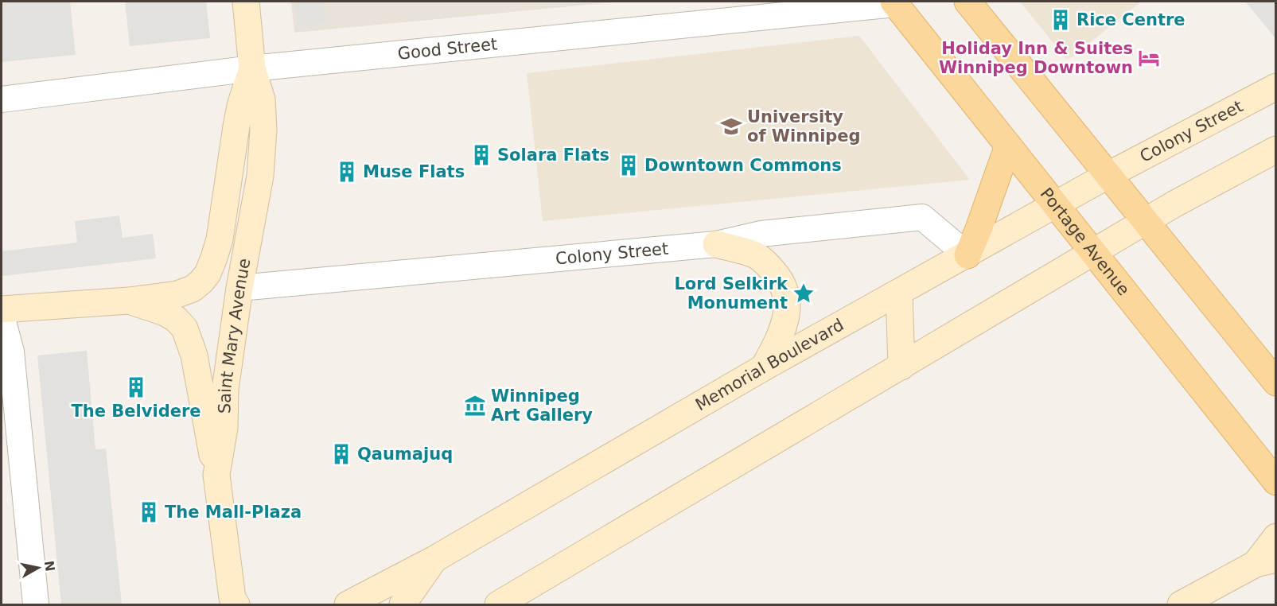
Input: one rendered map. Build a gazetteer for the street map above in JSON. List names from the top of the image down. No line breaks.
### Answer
{"streets":{"main road":["Colony Street","Portage Avenue","Saint Mary Avenue","Memorial Boulevard"],"street":["Good Street"]},"crossings":[["Good Street","Portage Avenue"],["Good Street","Saint Mary Avenue"],["Colony Street","Saint Mary Avenue"],["Colony Street","Memorial Boulevard"],["Portage Avenue","Memorial Boulevard"]],"places":{"building":["Rice Centre","Solara Flats","Downtown Commons","Muse Flats","The Belvidere","Qaumajuq","The Mall-Plaza"],"hotel":["Holiday Inn & Suites Winnipeg Downtown"],"school or university":["University of Winnipeg"],"place":["Lord Selkirk Monument"],"museum":["Winnipeg Art Gallery"]},"north":"right"}
